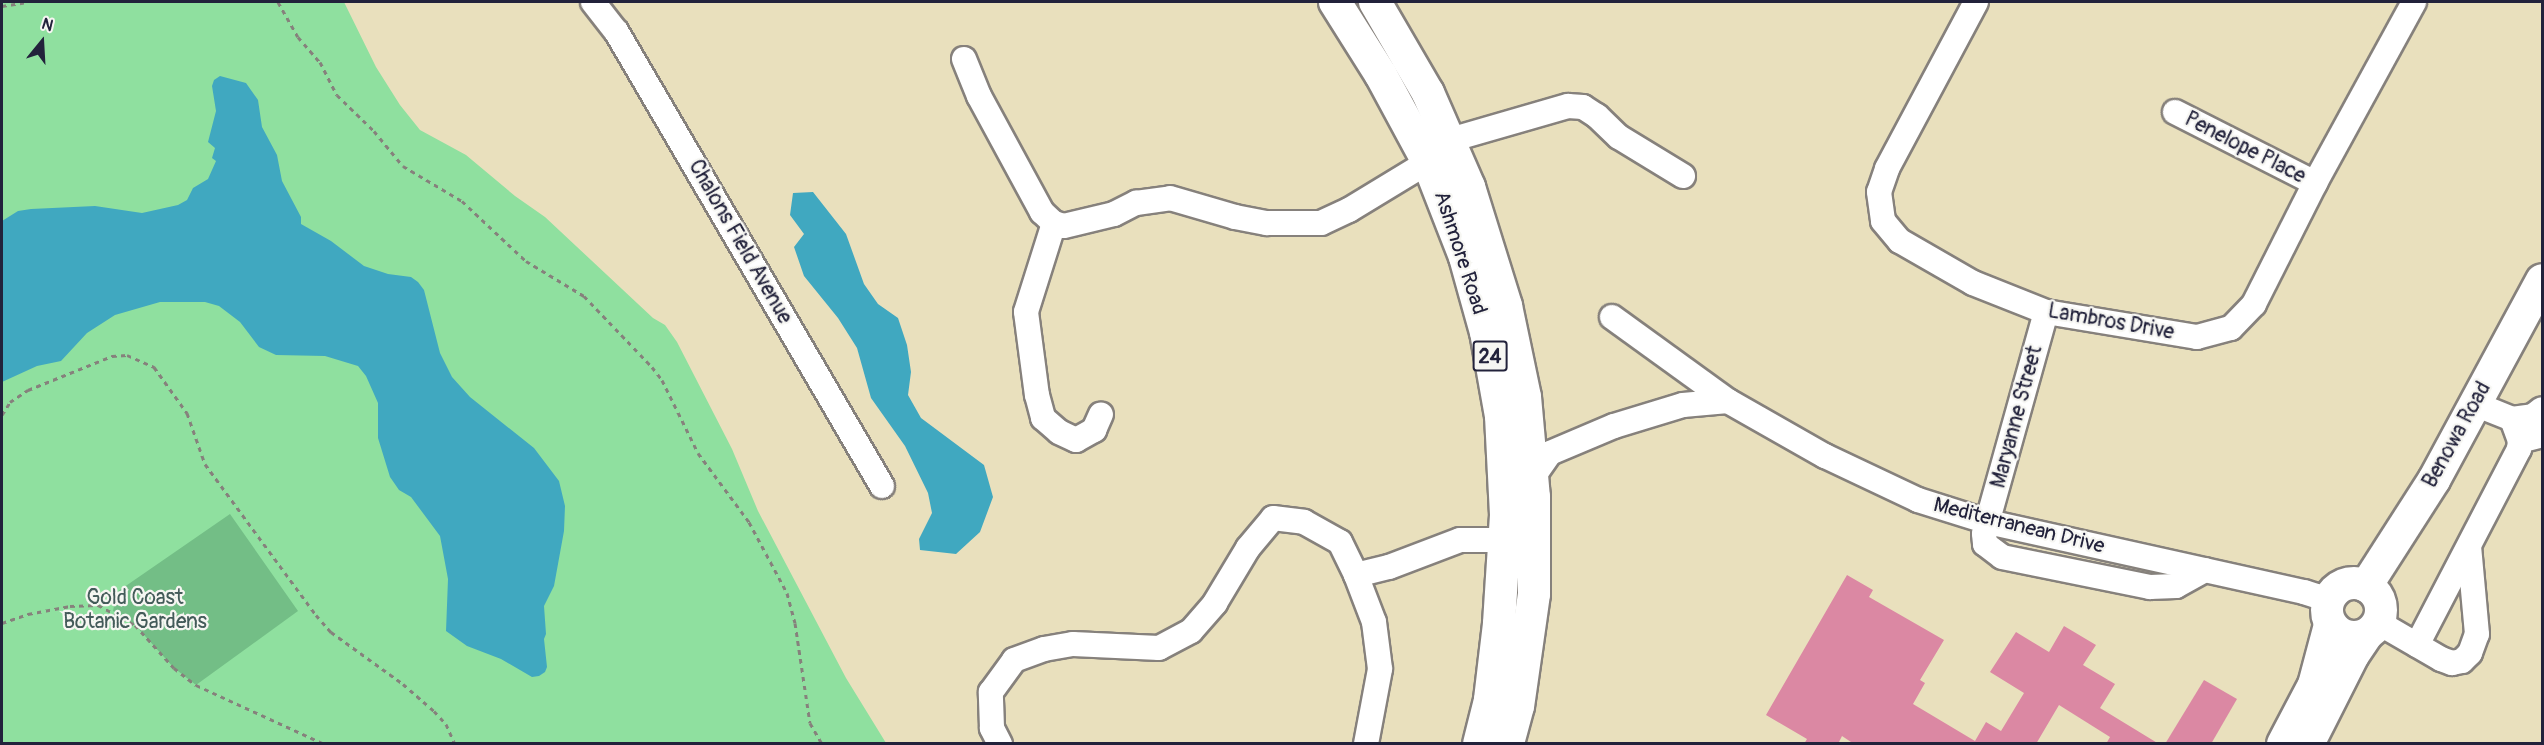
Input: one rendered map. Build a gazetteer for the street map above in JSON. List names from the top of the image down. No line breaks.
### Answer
{"streets":{"main road":["Ashmore Road","24","Benowa Road"],"street":["Penelope Place","Chalons Field Avenue","Lambros Drive","Maryanne Street","Mediterranean Drive"]},"crossings":[["Penelope Place","Lambros Drive"],["Lambros Drive","Maryanne Street"],["Maryanne Street","Mediterranean Drive"],["Benowa Road","Mediterranean Drive"]],"parks":["Gold Coast Botanic Gardens"],"north":"top"}
